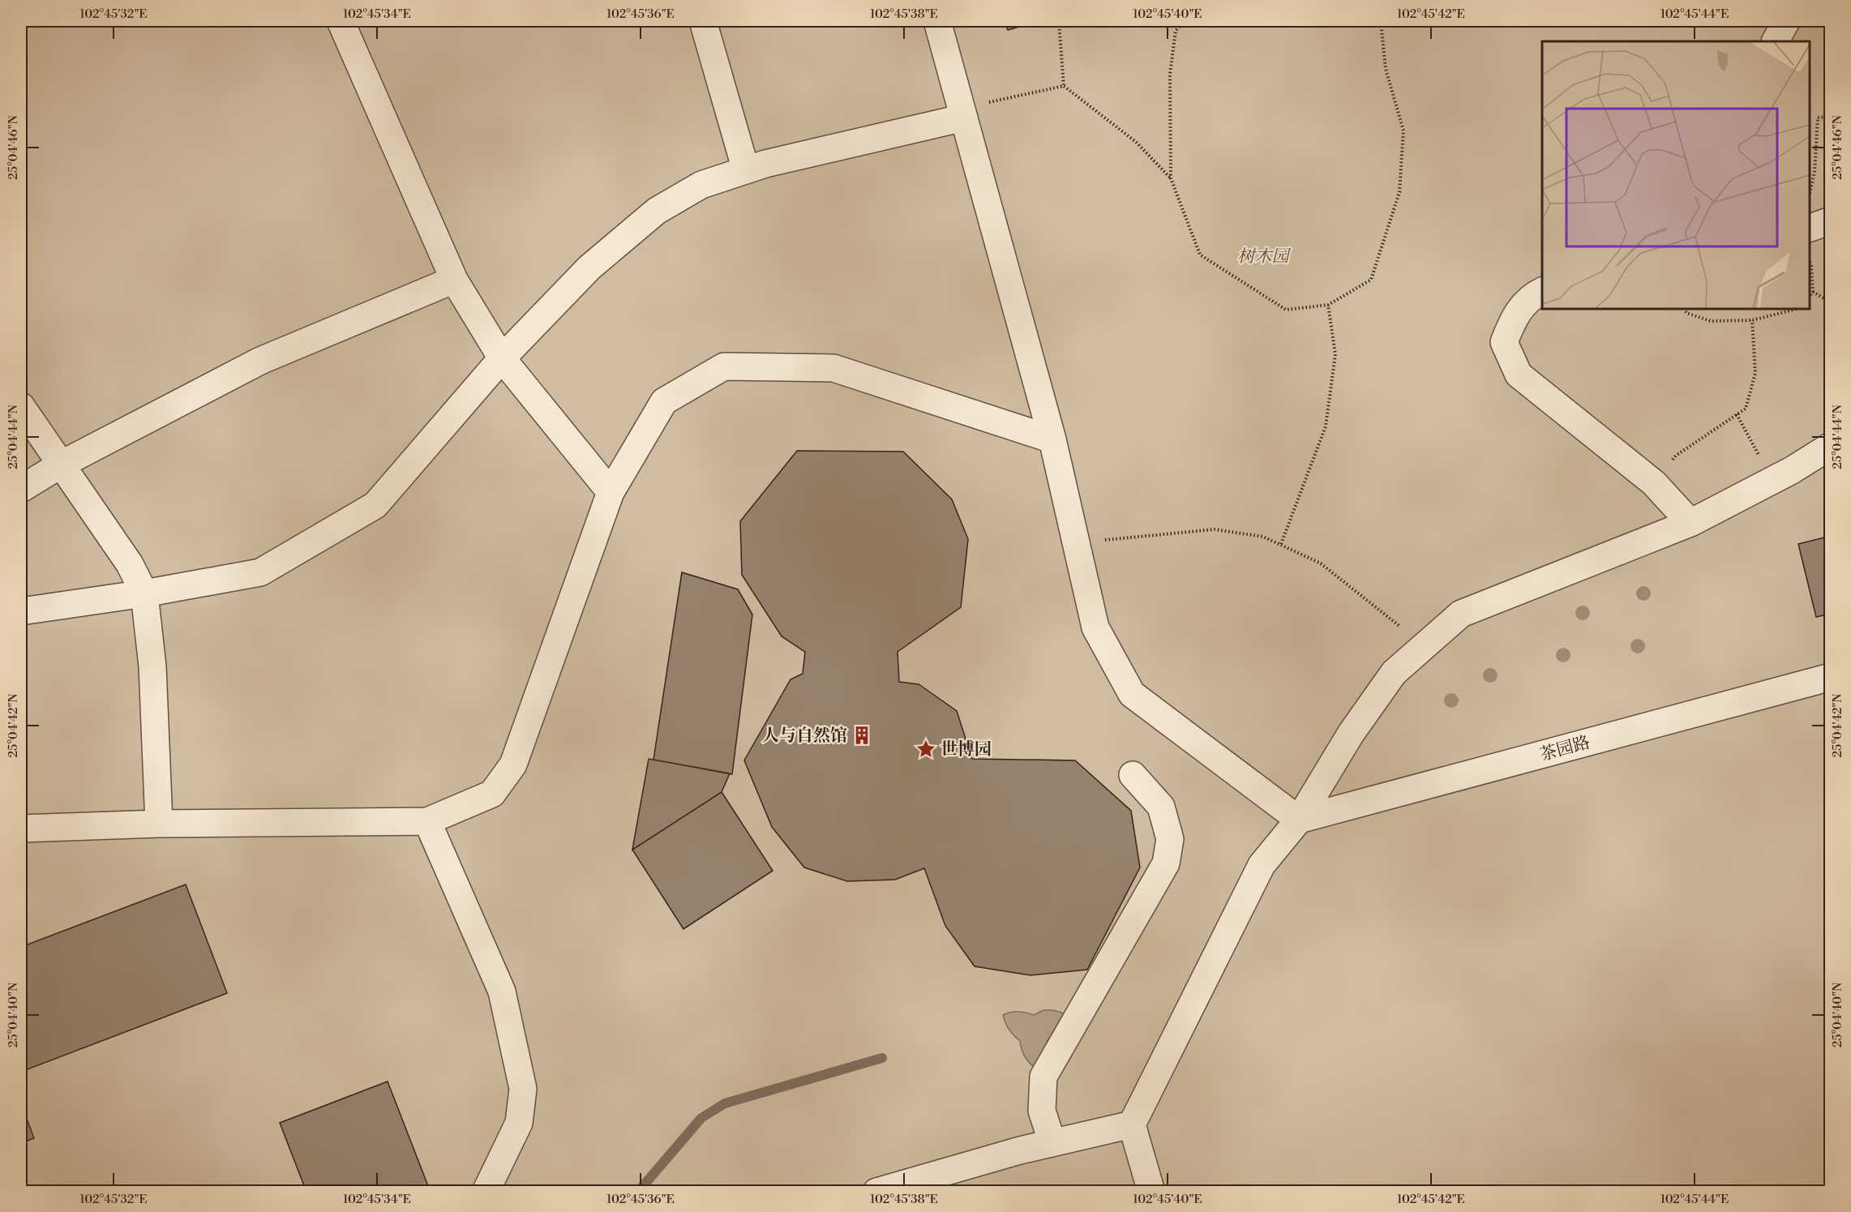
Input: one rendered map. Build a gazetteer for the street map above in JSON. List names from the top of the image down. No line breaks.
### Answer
{"streets":{"lane":["茶园路"]},"parks":["树木园"],"places":{"building":["人与自然馆"],"place":["世博园"]},"coordinates":["102°45'32\"E","102°45'34\"E","102°45'36\"E","102°45'38\"E","102°45'40\"E","102°45'42\"E","102°45'44\"E","25°04'46\"N","25°04'44\"N","25°04'42\"N","25°04'40\"N"]}
